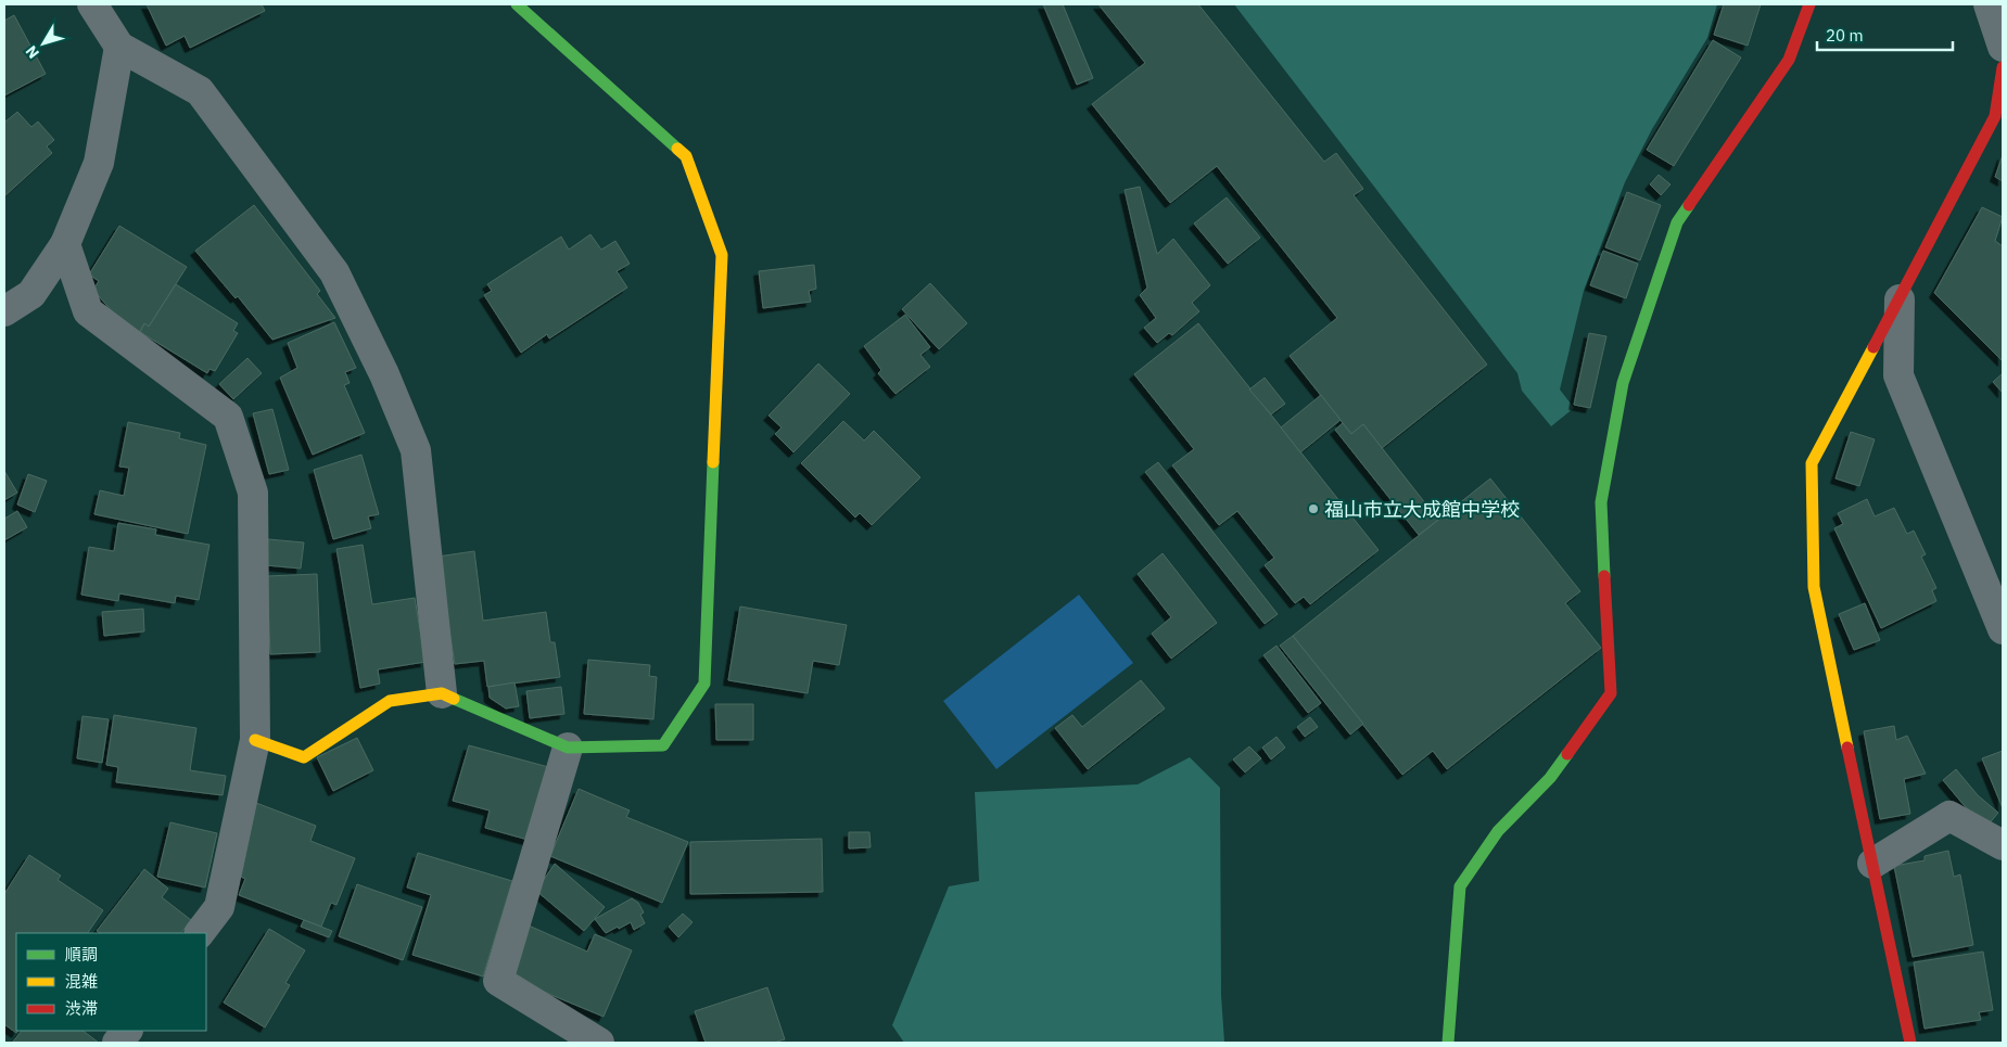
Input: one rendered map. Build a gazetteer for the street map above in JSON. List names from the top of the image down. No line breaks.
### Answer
{"places":["福山市立大成館中学校"],"legend":["順調","混雑","渋滞"],"scale_bar":"20 m","north":"bottom left"}
